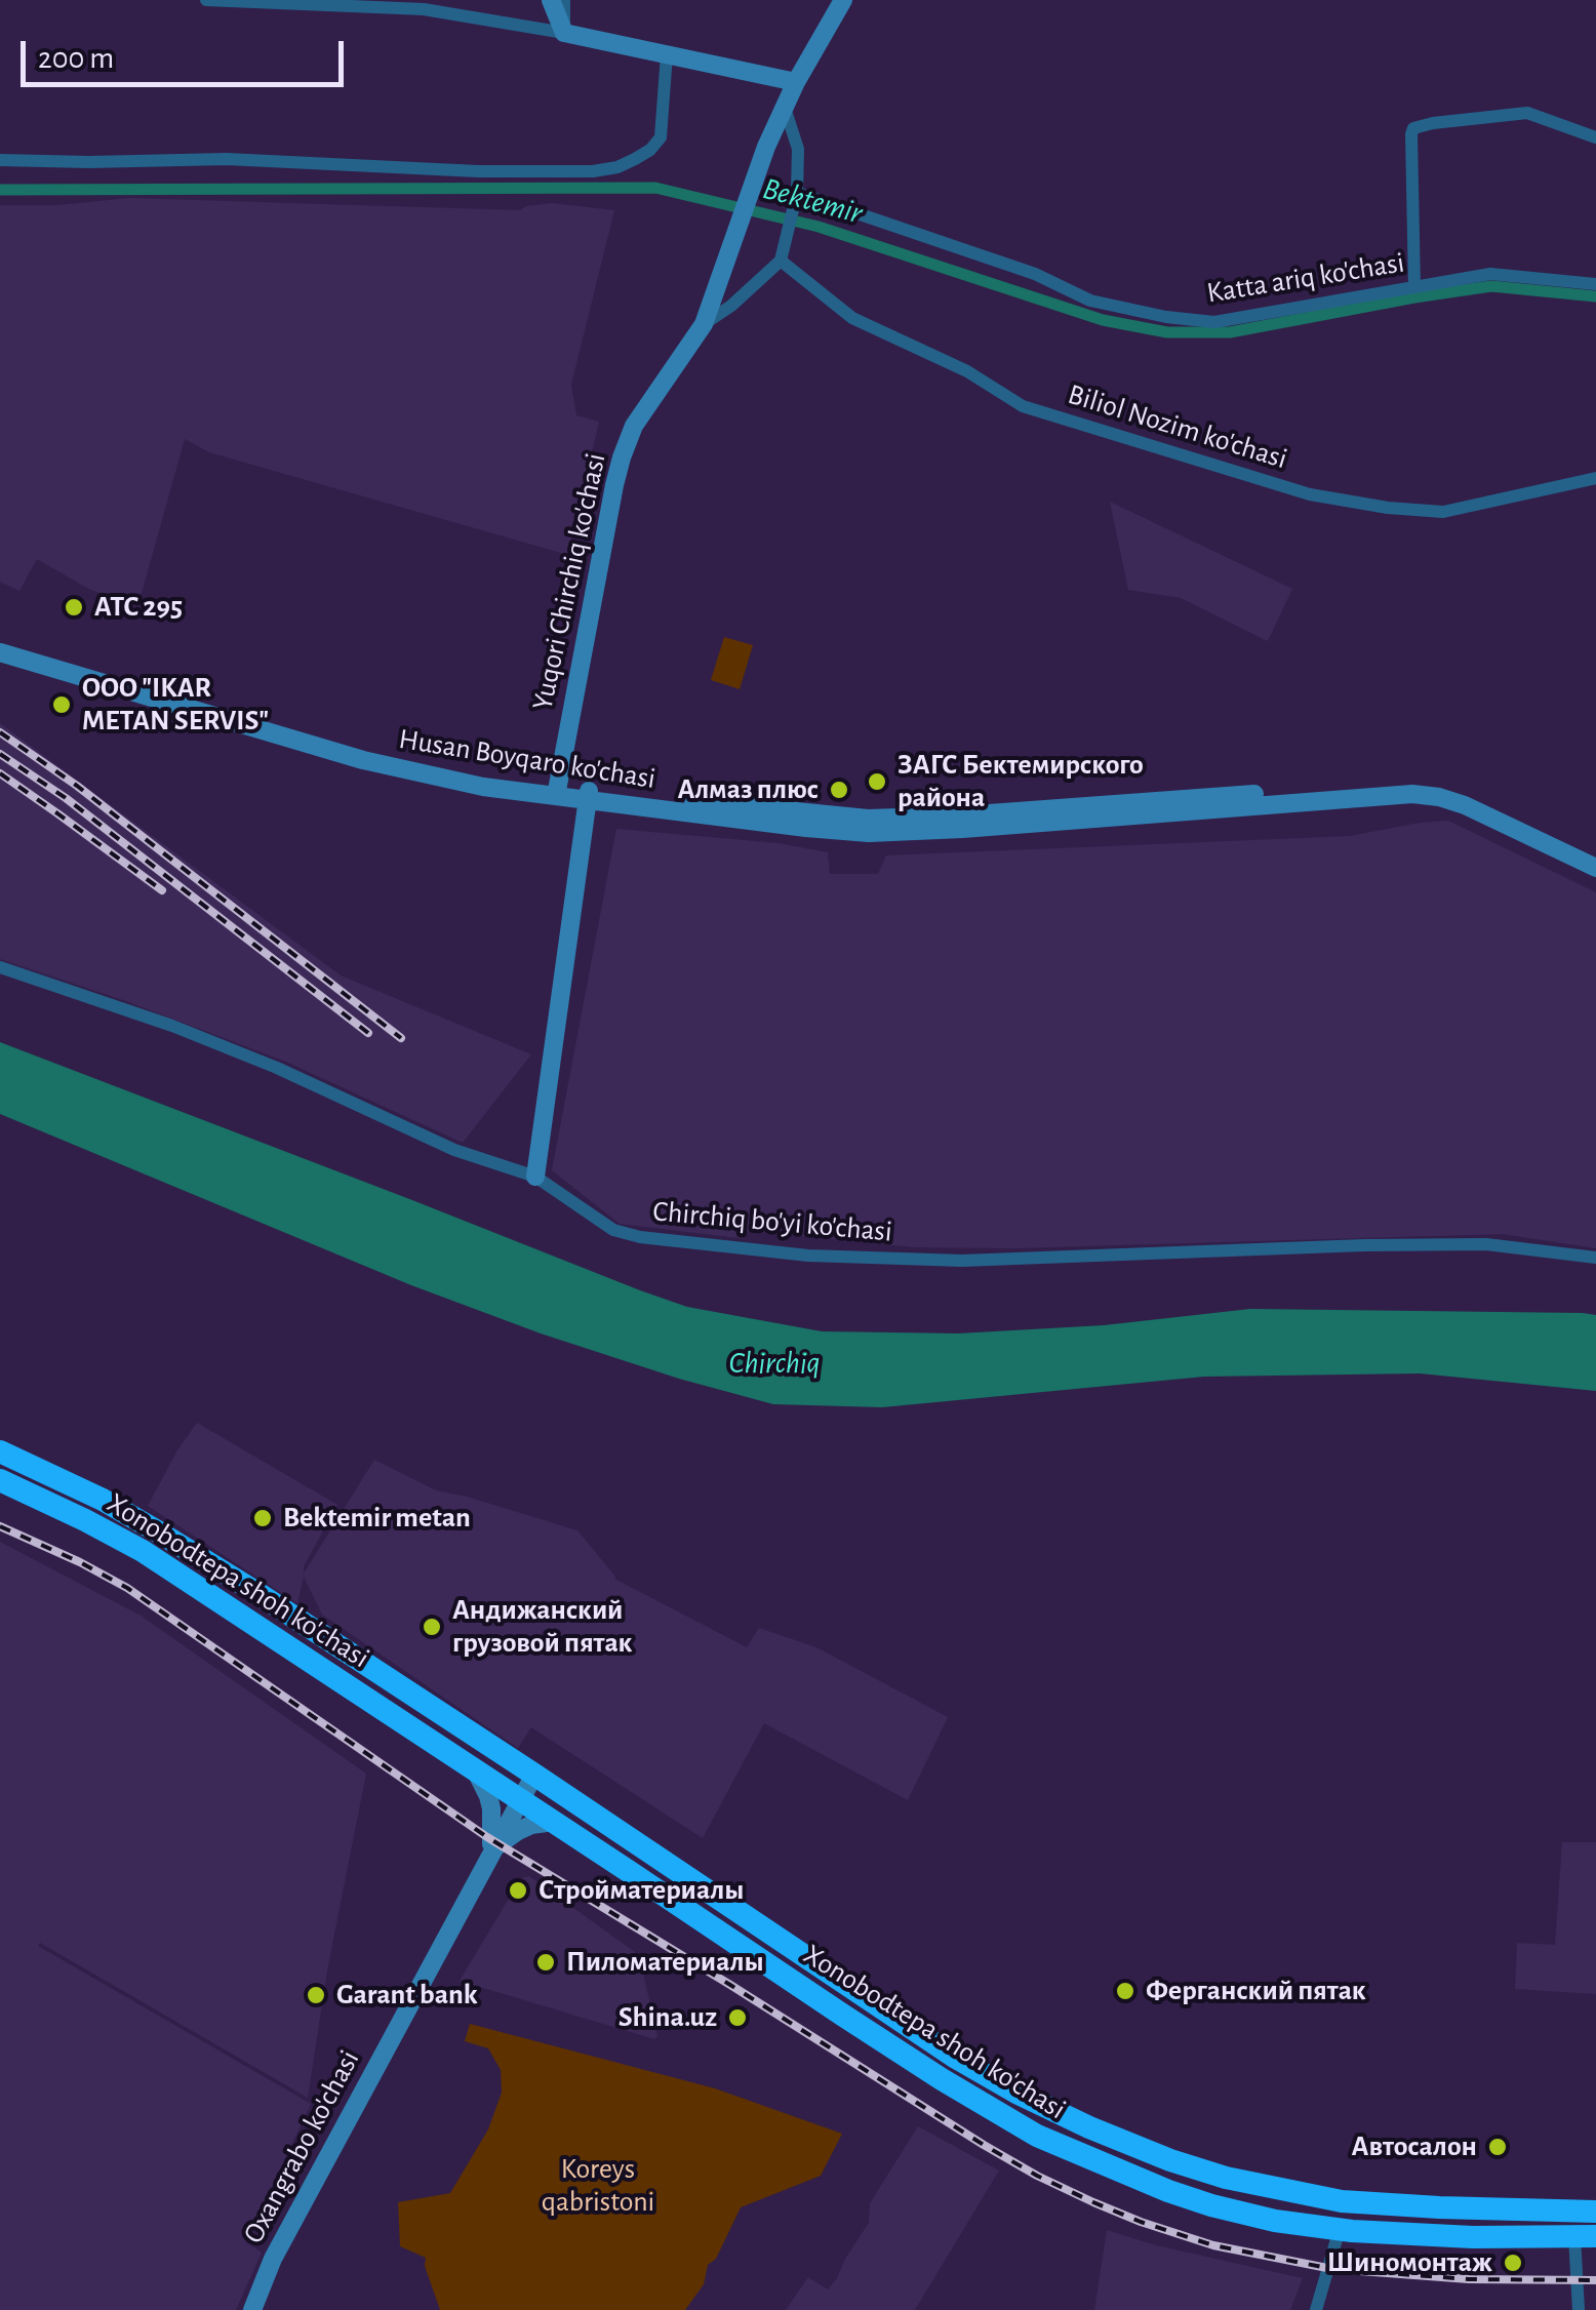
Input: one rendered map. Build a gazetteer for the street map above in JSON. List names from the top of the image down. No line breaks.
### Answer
{"streets":{"highway":["Xonobodtepa shoh ko'chasi"],"main road":["Yuqori Chirchiq ko'chasi","Husan Boyqaro ko'chasi","Oxangrabo ko'chasi"],"street":["Katta ariq ko'chasi","Biliol Nozim ko'chasi","Chirchiq bo'yi ko'chasi"]},"crossings":[["Yuqori Chirchiq ko'chasi","Husan Boyqaro ko'chasi"],["Xonobodtepa shoh ko'chasi","Oxangrabo ko'chasi"]],"water":["Bektemir","Chirchiq"],"parks":["Koreys qabristoni"],"places":["ATC 295","OOO \"IKAR METAN SERVIS\"","ЗАГС Бектемирского района","Алмаз плюс","Bektemir metan","Андижанский грузовой пятак","Стройматериалы","Пиломатериалы","Ферганский пятак","Garant bank","Shina.uz","Автосалон","Шиномонтаж"],"scale_bar":"200 m"}
